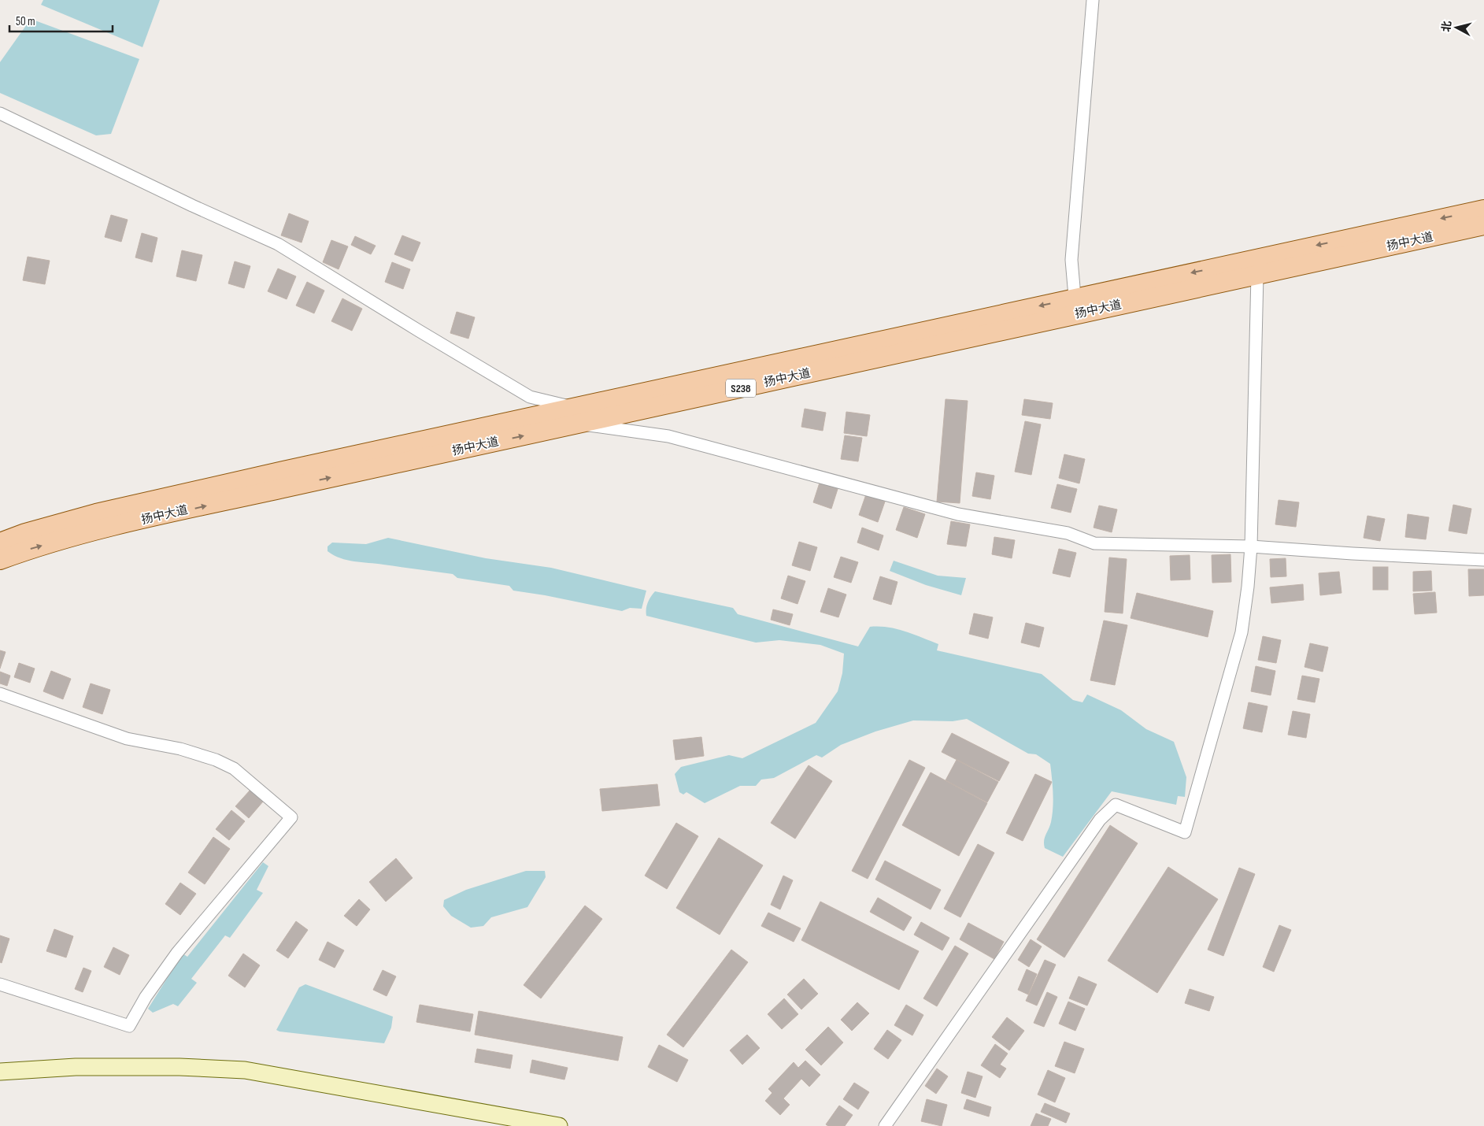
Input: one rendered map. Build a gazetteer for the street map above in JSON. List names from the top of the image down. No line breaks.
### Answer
{"streets":{"main road":["扬中大道","S238"]},"scale_bar":"50 m","north":"left"}
